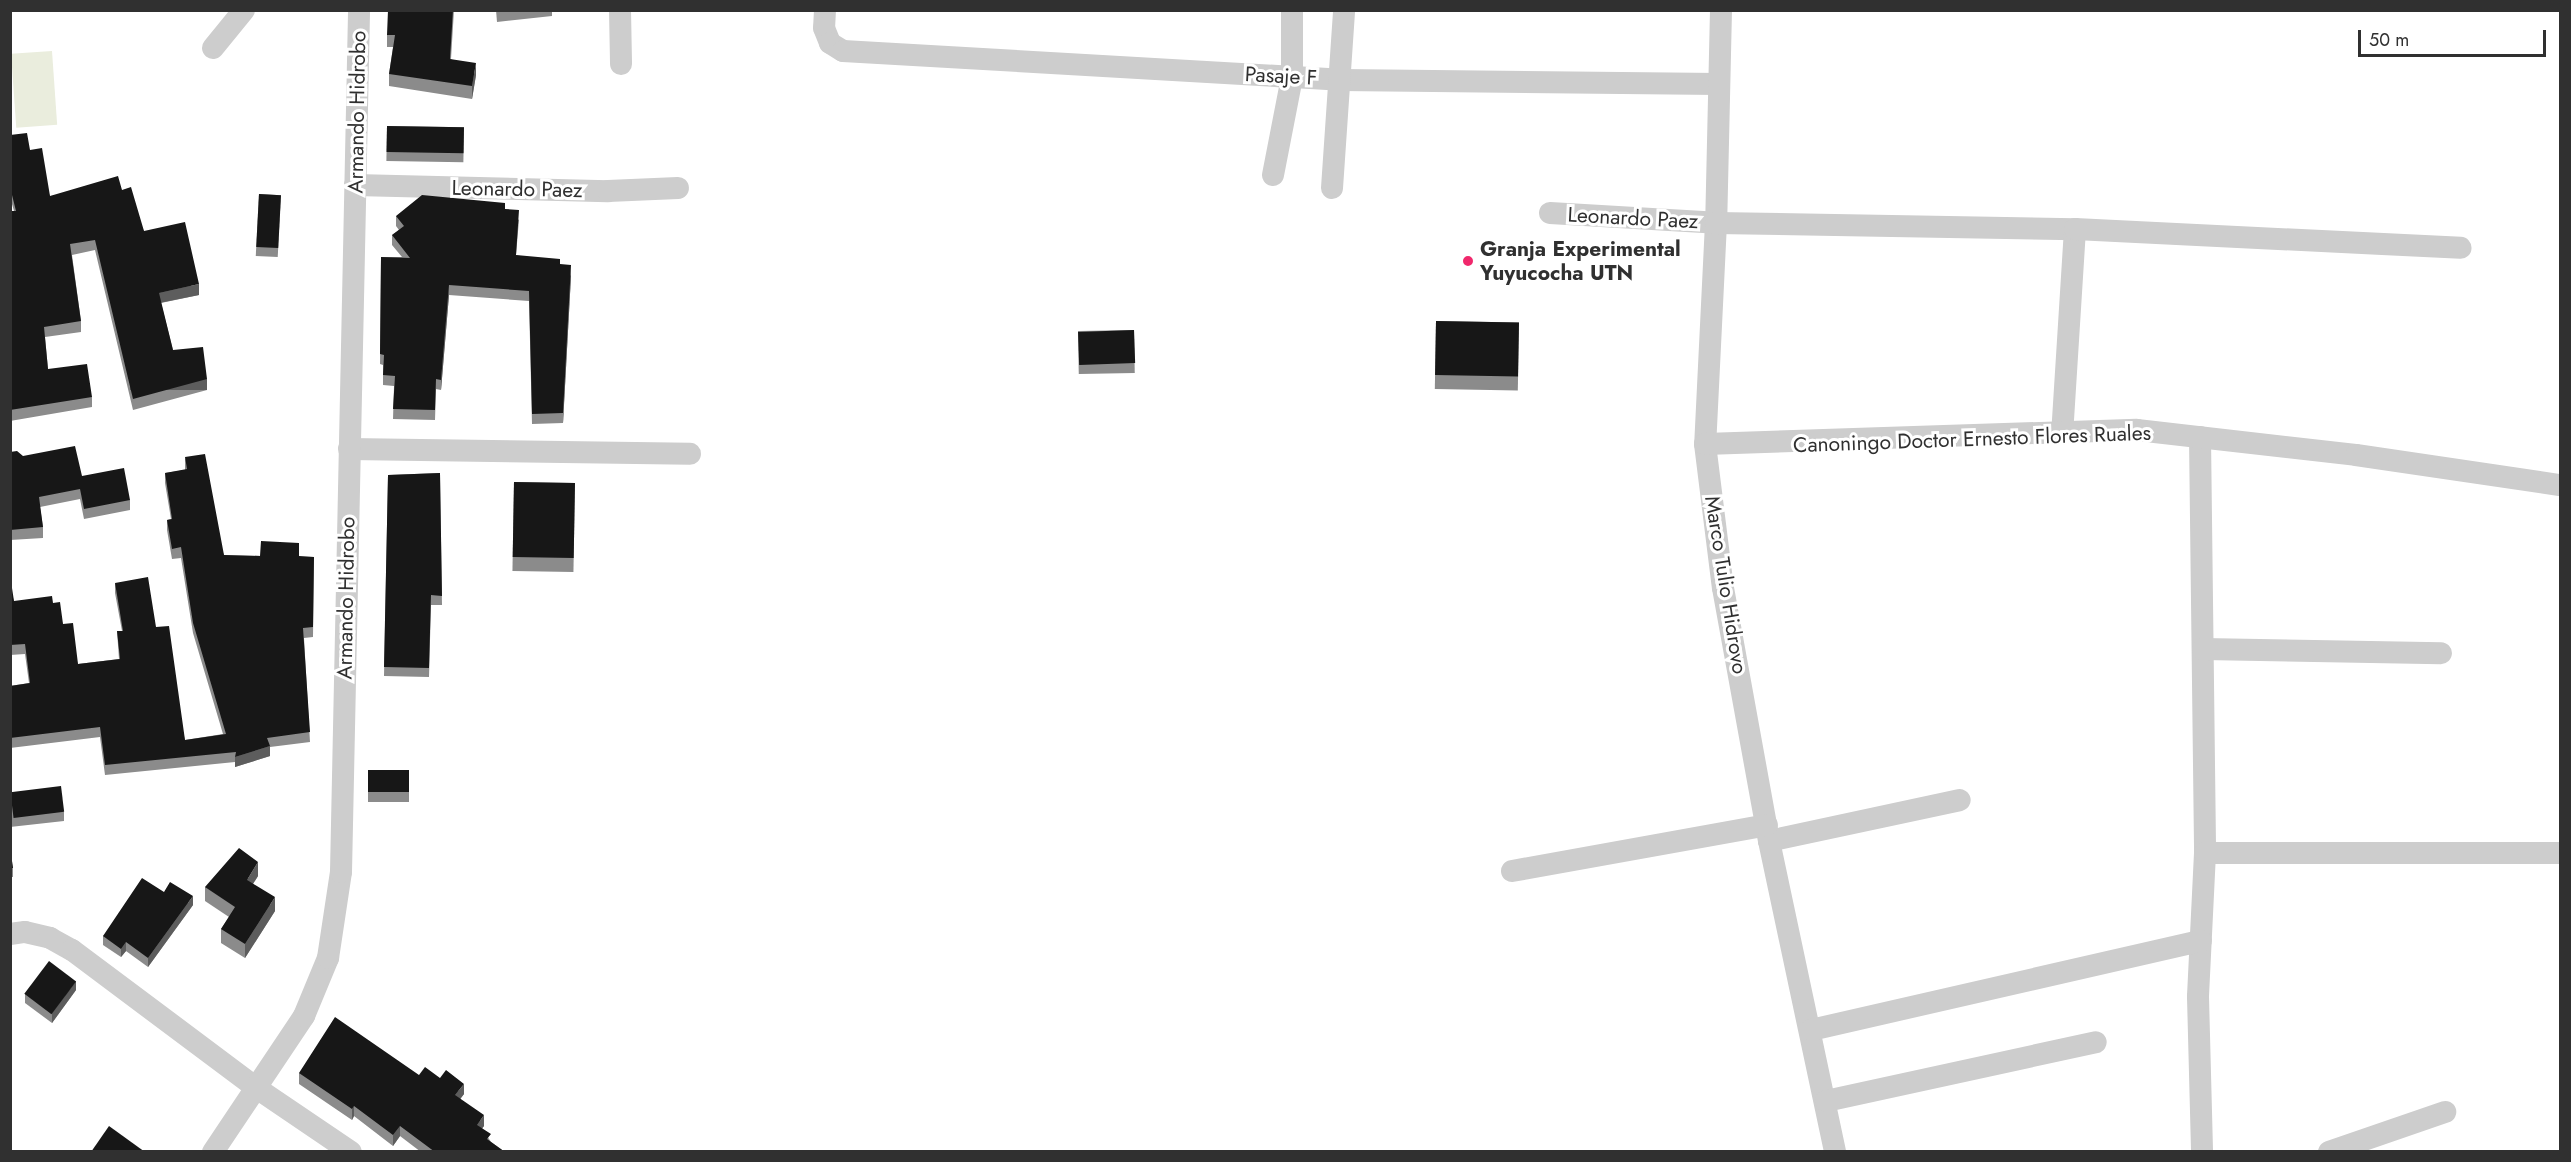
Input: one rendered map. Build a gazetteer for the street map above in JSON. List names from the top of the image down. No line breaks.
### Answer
{"streets":{"street":["Pasaje F","Armando Hidrobo","Leonardo Paez","Canoningo Doctor Ernesto Flores Ruales","Marco Tulio Hidrovo"]},"crossings":[["Pasaje F","Marco Tulio Hidrovo"],["Armando Hidrobo","Leonardo Paez"],["Leonardo Paez","Marco Tulio Hidrovo"],["Canoningo Doctor Ernesto Flores Ruales","Marco Tulio Hidrovo"]],"places":["Granja Experimental Yuyucocha UTN"],"scale_bar":"50 m"}
